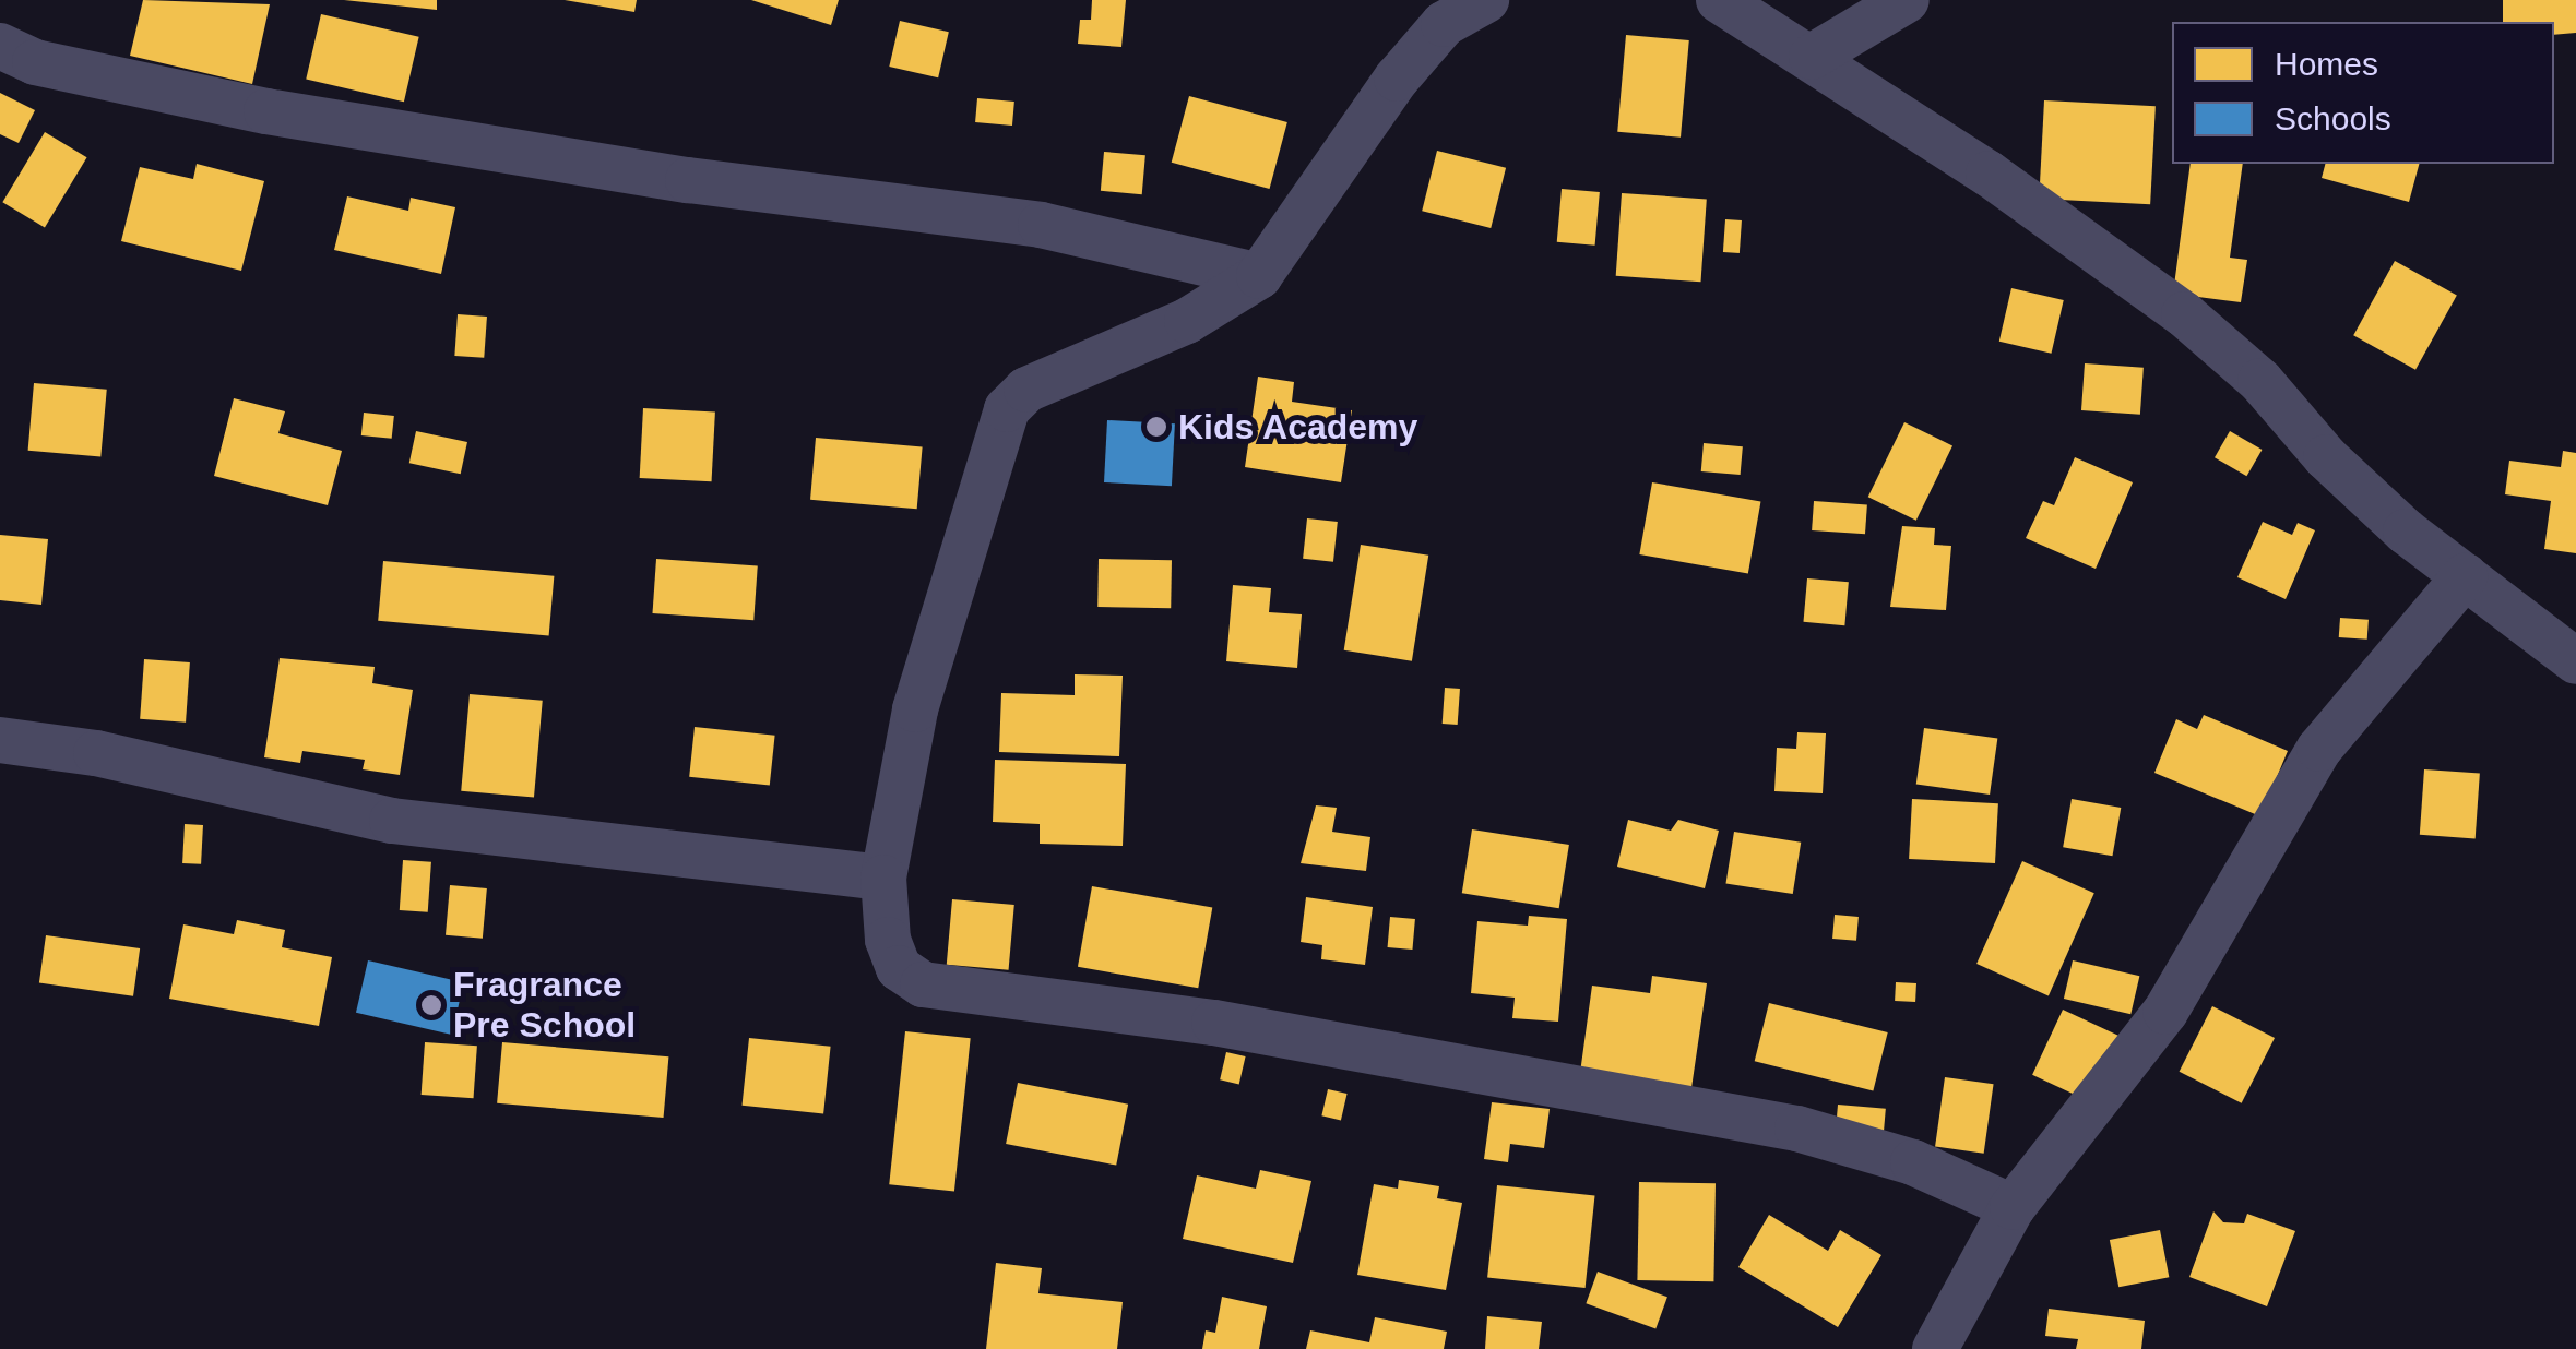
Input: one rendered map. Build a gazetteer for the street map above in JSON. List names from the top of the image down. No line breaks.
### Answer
{"places":["Kids Academy","Fragrance Pre School"],"legend":["Homes","Schools"]}
